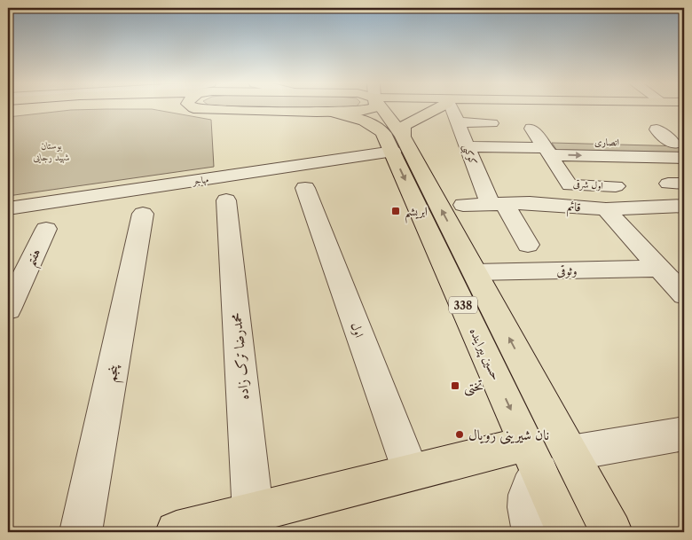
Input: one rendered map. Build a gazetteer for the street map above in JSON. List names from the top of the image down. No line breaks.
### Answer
{"streets":{"main road":["338","حسین پیراینده"],"street":["انصاری","کوکبی","مهاجر","اول شرقی","قائم","هفتم","وثوقی","اول","محمدرضا ترک زاده","پنجم"]},"crossings":[["انصاری","کوکبی"],["انصاری","اول شرقی"],["کوکبی","قائم"],["مهاجر","حسین پیراینده"],["وثوقی","حسین پیراینده"]],"parks":["بوستان شهید رجایی"],"places":{"transit":["ابریشم","تختی"],"other":["نان شیرینی رویال"]}}
